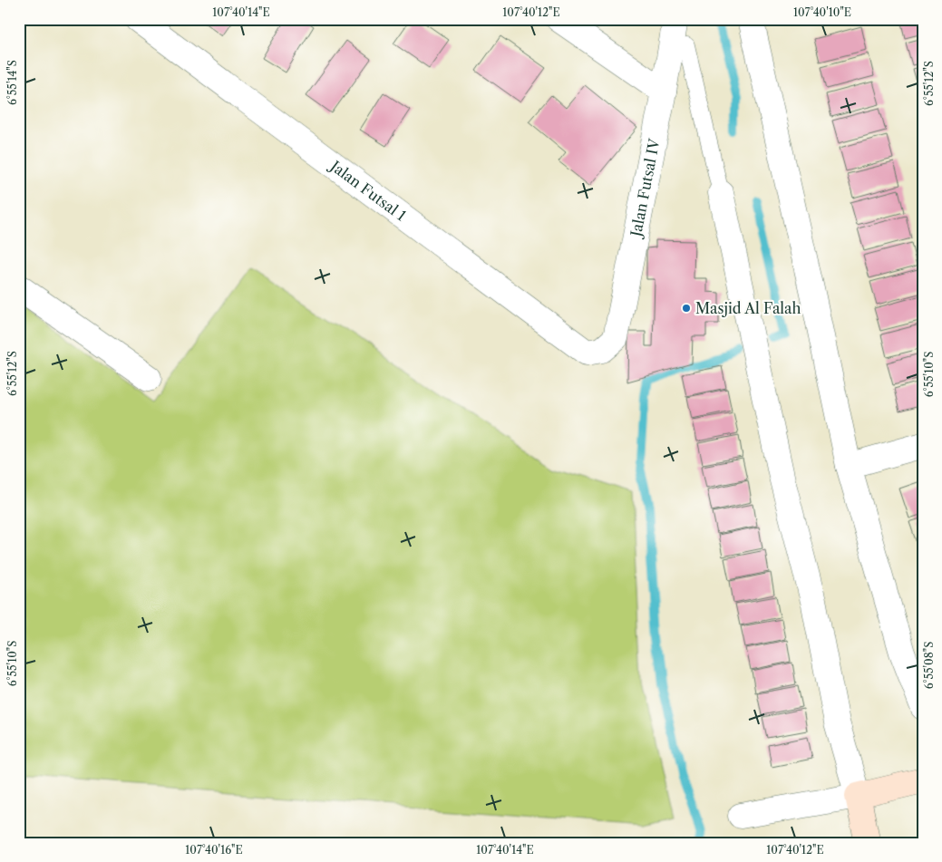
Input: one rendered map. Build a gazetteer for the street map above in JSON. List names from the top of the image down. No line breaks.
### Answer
{"streets":{"street":["Jalan Futsal IV","Jalan Futsal 1"]},"crossings":[["Jalan Futsal IV","Jalan Futsal 1"]],"places":["Masjid Al Falah"],"coordinates":["107°40'14\"E","107°40'12\"E","107°40'10\"E","6°55'14\"S","6°55'12\"S","6°55'10\"S","6°55'08\"S","107°40'16\"E"]}
